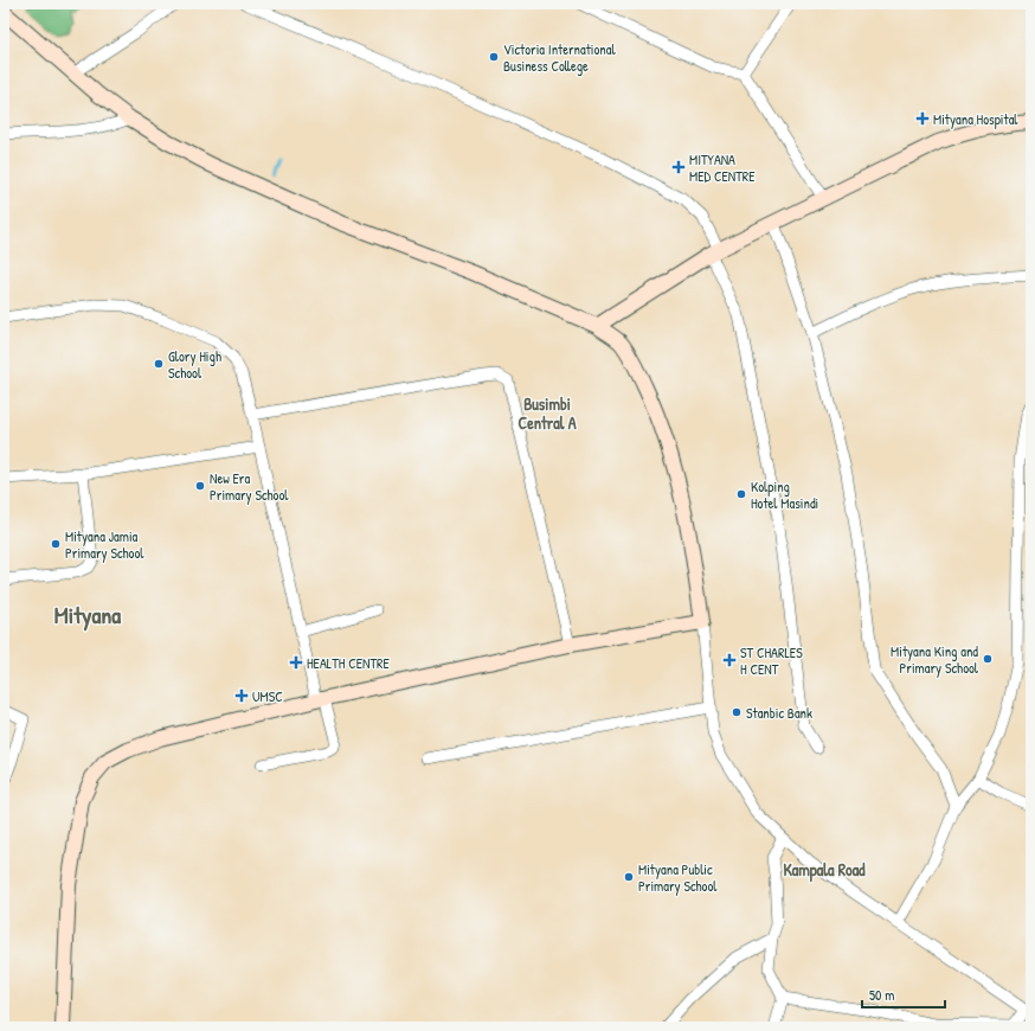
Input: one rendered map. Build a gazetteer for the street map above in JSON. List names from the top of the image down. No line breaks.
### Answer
{"districts":["Busimbi Central A","Mityana","Kampala Road"],"places":{"other":["Victoria International Business College","Glory High School","New Era Primary School","Kolping Hotel Masindi","Mityana Jamia Primary School","Mityana King and Primary School","Stanbic Bank","Mityana Public Primary School"],"health":["Mityana Hospital","MITYANA MED CENTRE","ST CHARLES H CENT","HEALTH CENTRE","UMSC"]},"scale_bar":"50 m"}
